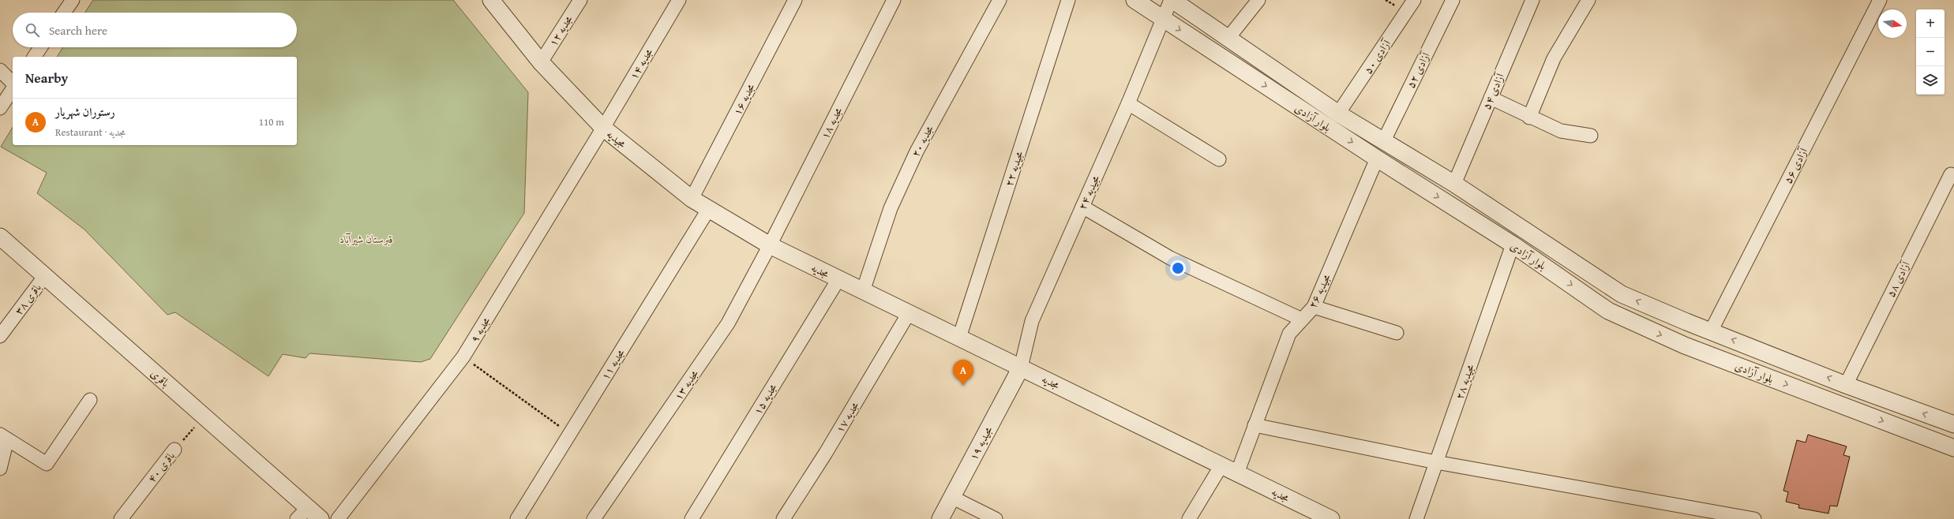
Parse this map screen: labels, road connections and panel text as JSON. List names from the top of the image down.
{
  "streets": {
    "street": [
      "مجدیه ۱۲",
      "آزادی ۵۰",
      "مجدیه ۱۴",
      "آزادی ۵۲",
      "آزادی ۵۴",
      "مجدیه ۱۶",
      "بلوار آزادی",
      "مجدیه ۱۸",
      "مجیدیه",
      "مجدیه ۲۰",
      "آزادی ۵۶",
      "مجیدیه ۲۲",
      "مجیدیه ۲۴",
      "مجدیه",
      "آزادی ۵۸",
      "مجیدیه ۲۶",
      "باقری ۳۸",
      "مجدیه ۹",
      "مجدیه ۱۱",
      "باقری",
      "مجیدیه ۲۸",
      "مجدیه ۱۳",
      "مجدیه ۱۵",
      "مجدیه ۱۷",
      "مجیدیه ۱۹",
      "باقری ۴۰"
    ]
  },
  "crossings": [
    ["مجدیه ۱۲", "مجیدیه"],
    ["آزادی ۵۰", "بلوار آزادی"],
    ["مجدیه ۱۴", "مجیدیه"],
    ["مجدیه ۱۴", "مجدیه ۹"],
    ["آزادی ۵۲", "بلوار آزادی"],
    ["آزادی ۵۴", "بلوار آزادی"],
    ["مجدیه ۱۶", "مجیدیه"],
    ["بلوار آزادی", "آزادی ۵۶"],
    ["بلوار آزادی", "مجیدیه ۲۴"],
    ["بلوار آزادی", "آزادی ۵۸"],
    ["بلوار آزادی", "مجیدیه ۲۶"],
    ["بلوار آزادی", "مجیدیه ۲۸"],
    ["مجدیه ۱۸", "مجیدیه"],
    ["مجدیه ۱۸", "مجدیه"],
    ["مجدیه ۱۸", "مجدیه ۱۳"],
    ["مجیدیه", "مجدیه"],
    ["مجیدیه", "مجدیه ۹"],
    ["مجیدیه", "مجدیه ۱۱"],
    ["مجیدیه", "مجدیه ۱۳"],
    ["مجدیه ۲۰", "مجدیه"],
    ["مجیدیه ۲۲", "مجدیه"],
    ["مجیدیه ۲۴", "مجدیه"],
    ["مجیدیه ۲۴", "مجیدیه ۱۹"],
    ["مجدیه", "مجیدیه ۲۶"],
    ["مجدیه", "مجدیه ۱۳"],
    ["مجدیه", "مجدیه ۱۵"],
    ["مجدیه", "مجدیه ۱۷"],
    ["مجدیه", "مجیدیه ۱۹"],
    ["باقری ۳۸", "باقری"],
    ["باقری", "باقری ۴۰"]
  ],
  "parks": ["قبرستان شیرآباد"],
  "north": "right",
  "page": {
    "map_buttons": ["+", "−"],
    "search": "Search here",
    "heading": "Nearby",
    "list": [
      {
        "mark": "A",
        "name": "رستوران شهریار",
        "note": "Restaurant · مجدیه",
        "value": "110 m"
      }
    ],
    "pins": "A"
  }
}
